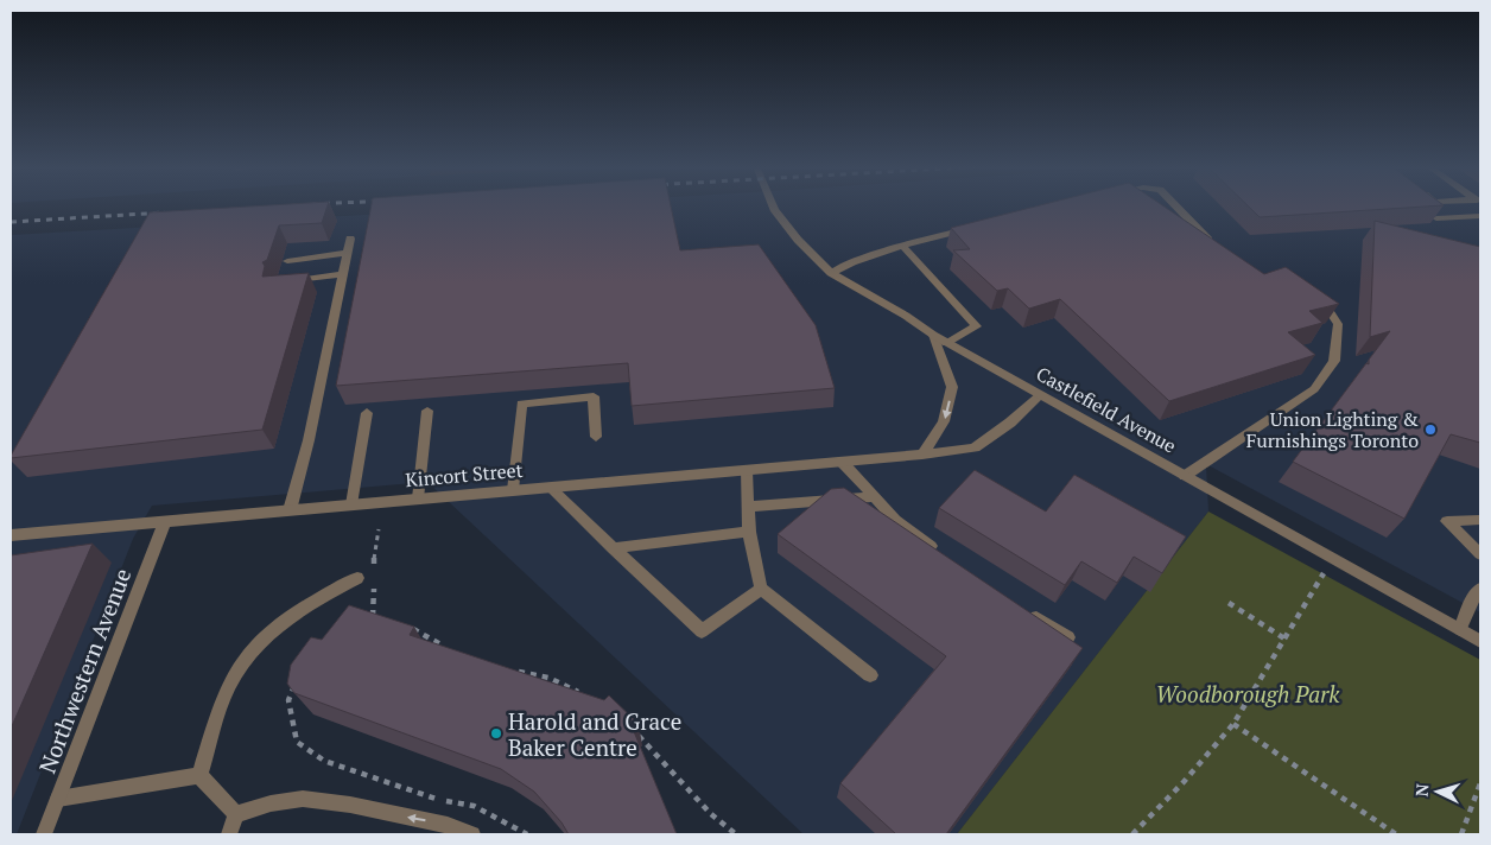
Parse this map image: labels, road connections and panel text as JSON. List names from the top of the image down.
{
  "streets": {
    "street": ["Castlefield Avenue", "Kincort Street", "Northwestern Avenue"]
  },
  "crossings": [
    ["Castlefield Avenue", "Kincort Street"],
    ["Kincort Street", "Northwestern Avenue"]
  ],
  "parks": ["Woodborough Park"],
  "places": ["Union Lighting & Furnishings Toronto", "Harold and Grace Baker Centre"],
  "north": "left"
}
